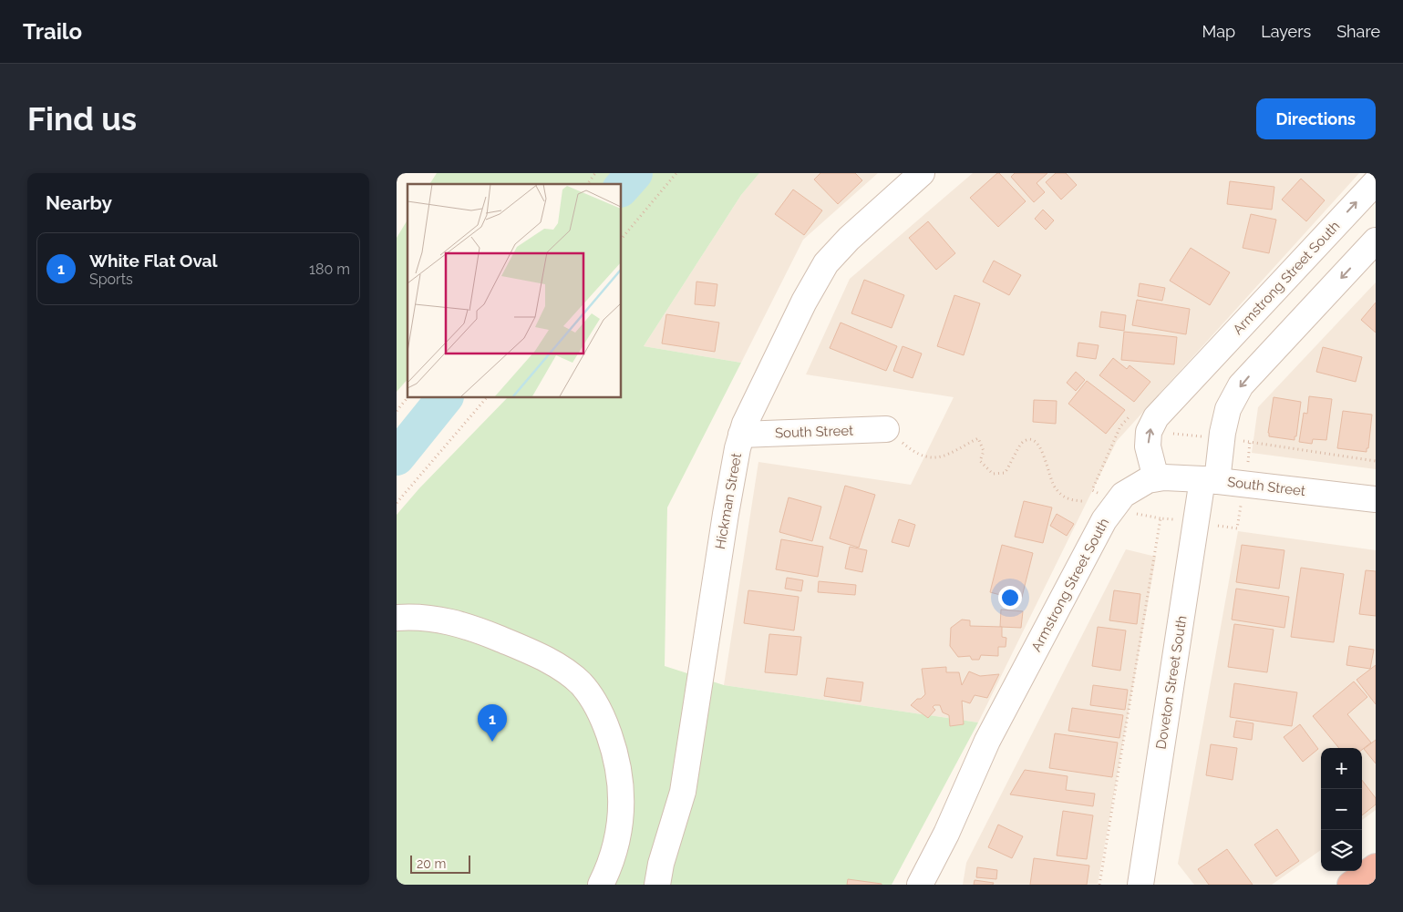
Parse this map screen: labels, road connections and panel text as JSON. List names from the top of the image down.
{
  "streets": {
    "street": [
      "Armstrong Street South",
      "South Street",
      "Hickman Street",
      "Doveton Street South"
    ]
  },
  "crossings": [
    ["Armstrong Street South", "South Street"],
    ["South Street", "Hickman Street"],
    ["South Street", "Doveton Street South"]
  ],
  "scale_bar": "20 m",
  "page": {
    "header": "Trailo",
    "nav": ["Map", "Layers", "Share"],
    "buttons": "Directions",
    "title": "Find us",
    "heading": "Nearby",
    "list": [
      {
        "mark": "1",
        "name": "White Flat Oval",
        "note": "Sports",
        "value": "180 m"
      }
    ],
    "pins": "1",
    "map_buttons": ["+", "−"],
    "scale": "20 m"
  }
}
